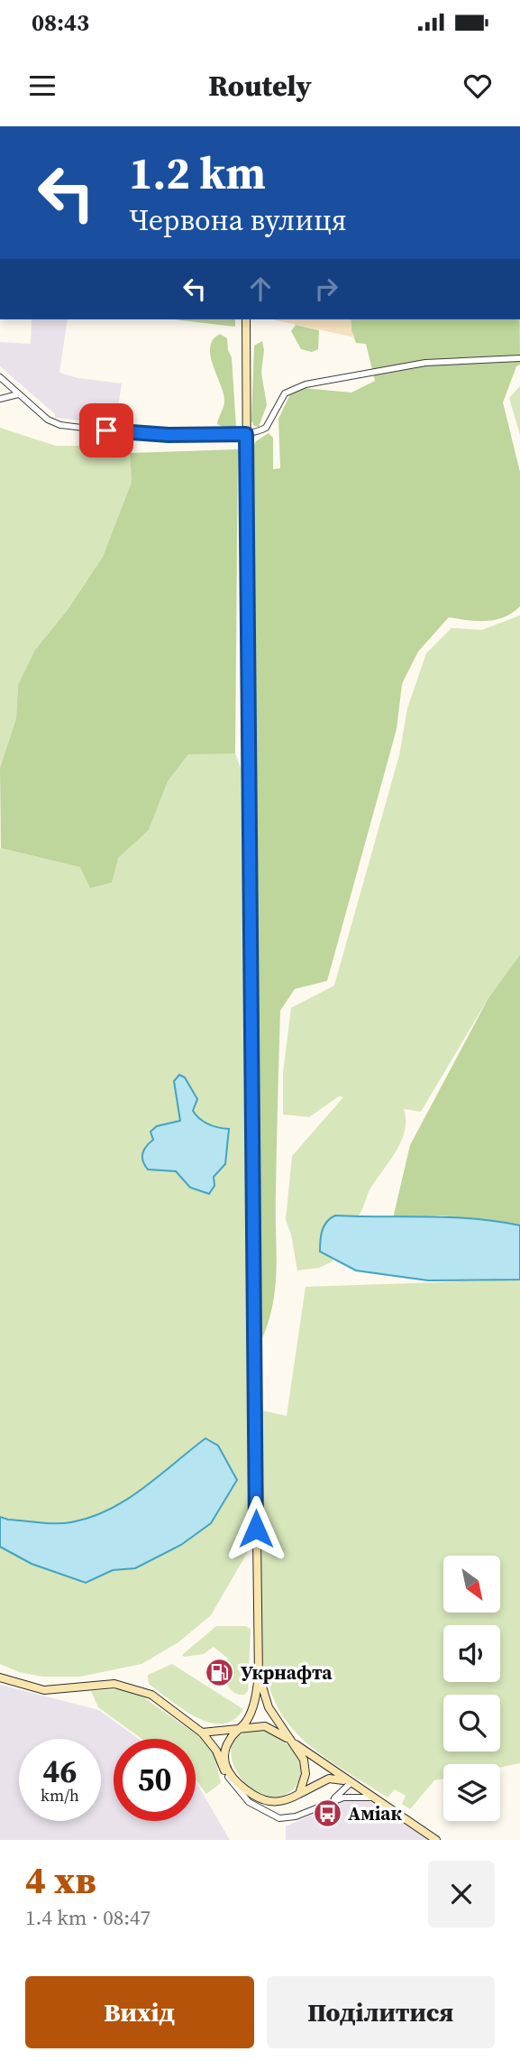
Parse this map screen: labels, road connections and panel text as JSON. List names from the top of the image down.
{
  "places": {
    "fuel station": ["Укрнафта"],
    "bus stop": ["Аміак"]
  },
  "north": "bottom right",
  "page": {
    "status": "08:43",
    "header": "Routely",
    "turn": ["1.2 km", "Червона вулиця"],
    "speed": "46 km/h",
    "limit": "50",
    "heading": ["4 хв", "1.4 km · 08:47"],
    "buttons": ["Вихід", "Поділитися"]
  }
}
